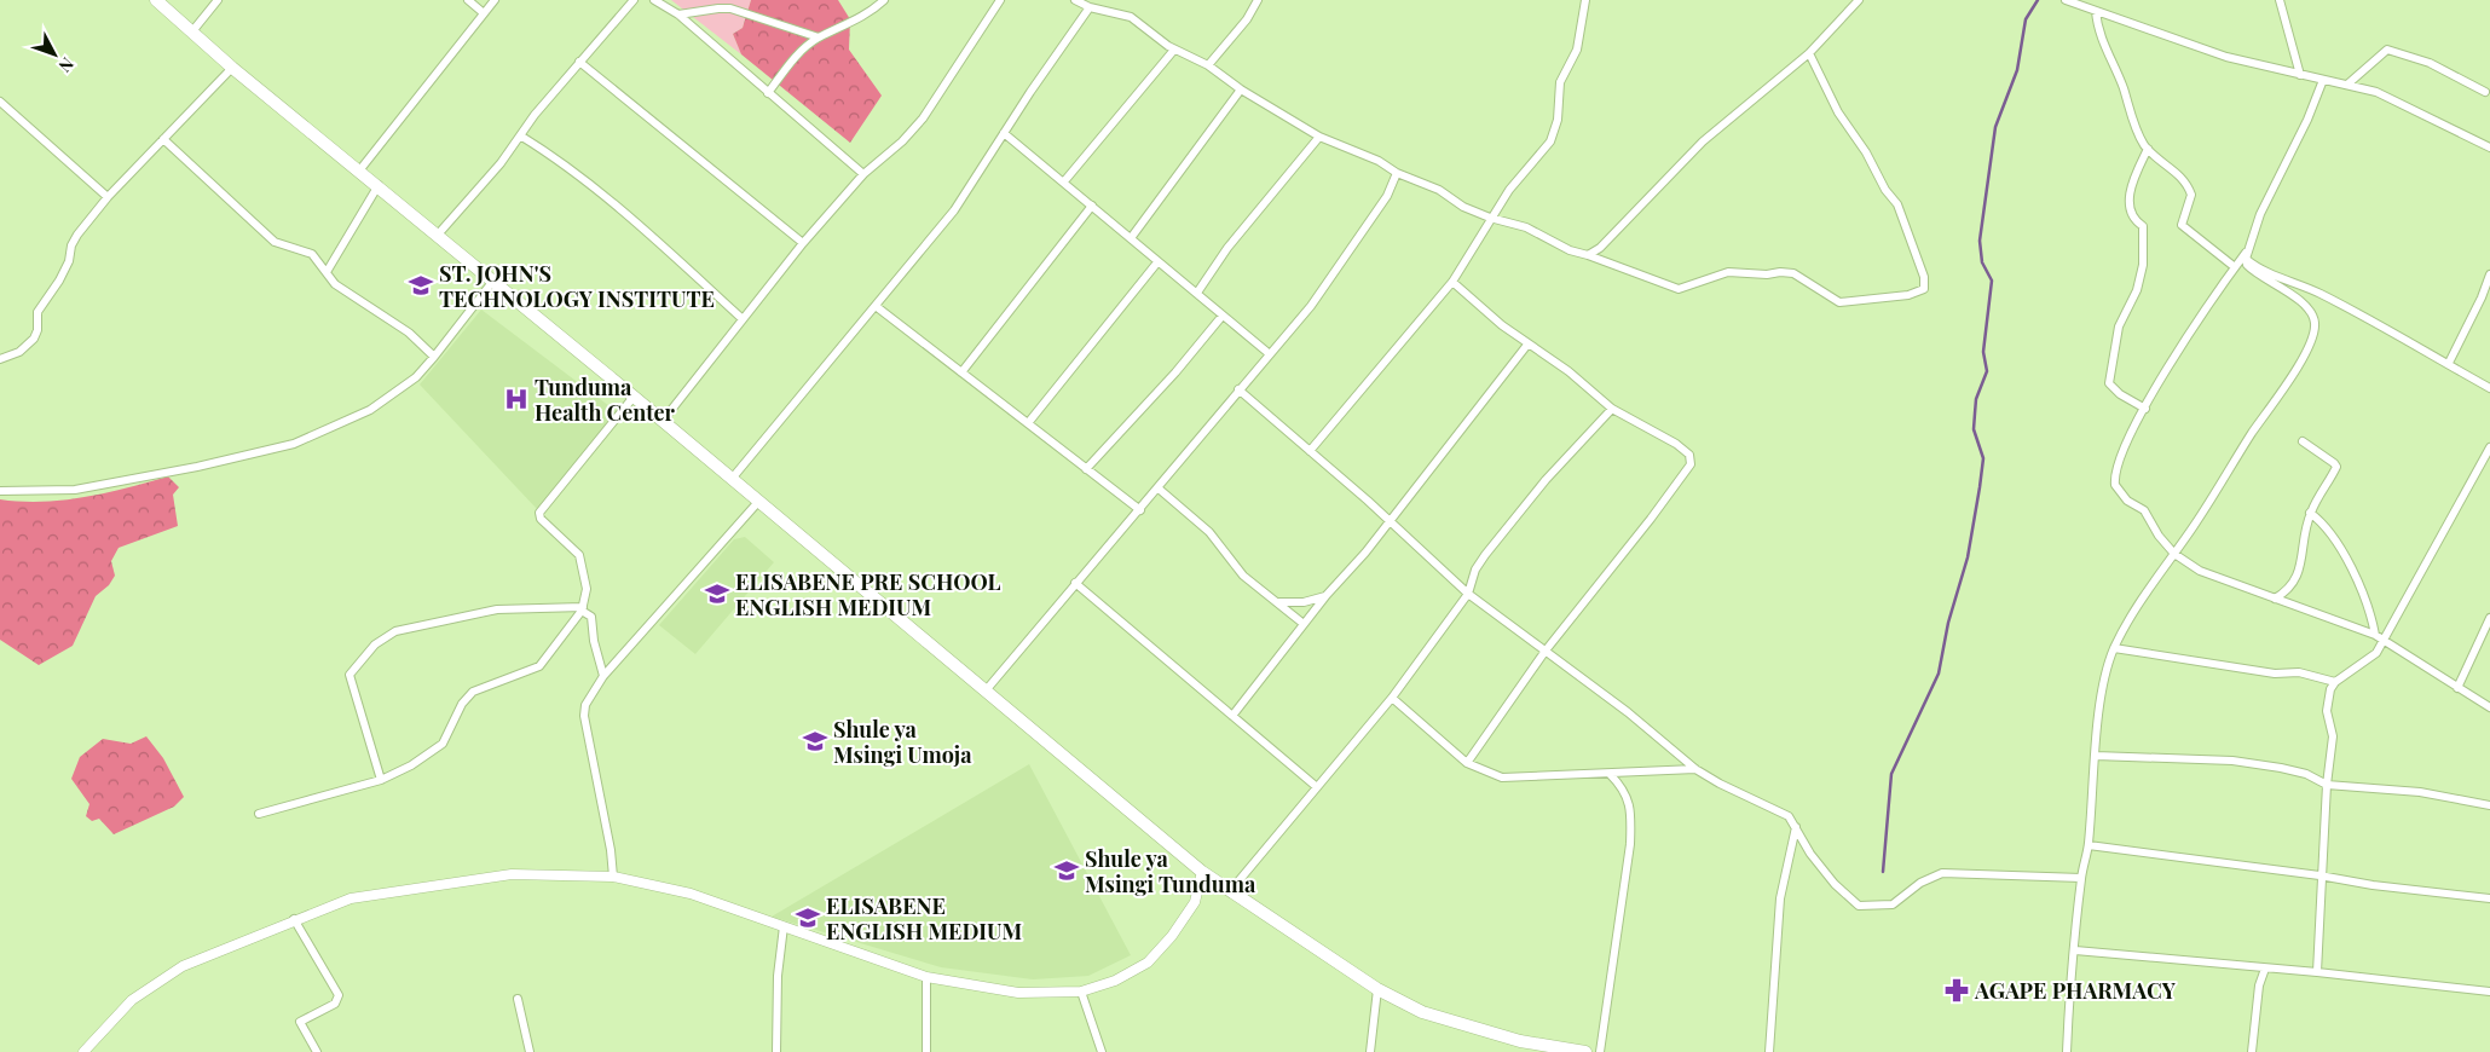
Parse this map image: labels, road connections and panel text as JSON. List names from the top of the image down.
{
  "places": {
    "school or university": [
      "ST. JOHN'S TECHNOLOGY INSTITUTE",
      "ELISABENE PRE SCHOOL ENGLISH MEDIUM",
      "Shule ya Msingi Umoja",
      "Shule ya Msingi Tunduma",
      "ELISABENE ENGLISH MEDIUM"
    ],
    "hospital": ["Tunduma Health Center"],
    "pharmacy": ["AGAPE PHARMACY"]
  },
  "north": "bottom right"
}
